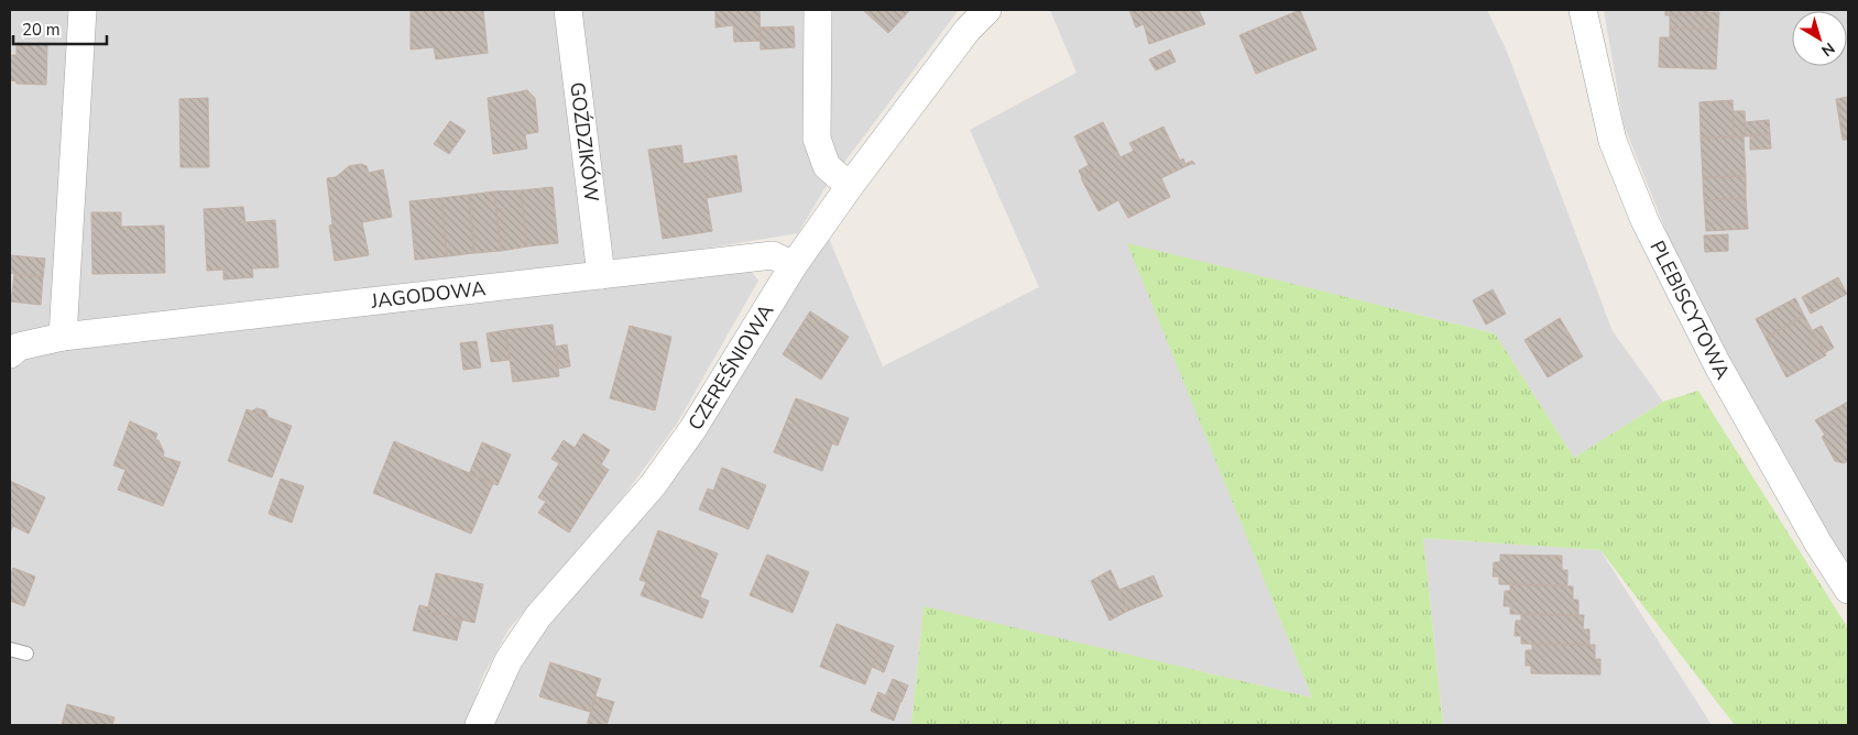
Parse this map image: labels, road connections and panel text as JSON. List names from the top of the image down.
{
  "streets": {
    "street": [
      "GOŹDZIKÓW",
      "JAGODOWA",
      "PLEBISCYTOWA",
      "CZEREŚNIOWA"
    ]
  },
  "crossings": [
    ["GOŹDZIKÓW", "JAGODOWA"],
    ["JAGODOWA", "CZEREŚNIOWA"]
  ],
  "scale_bar": "20 m",
  "north": "bottom right"
}
